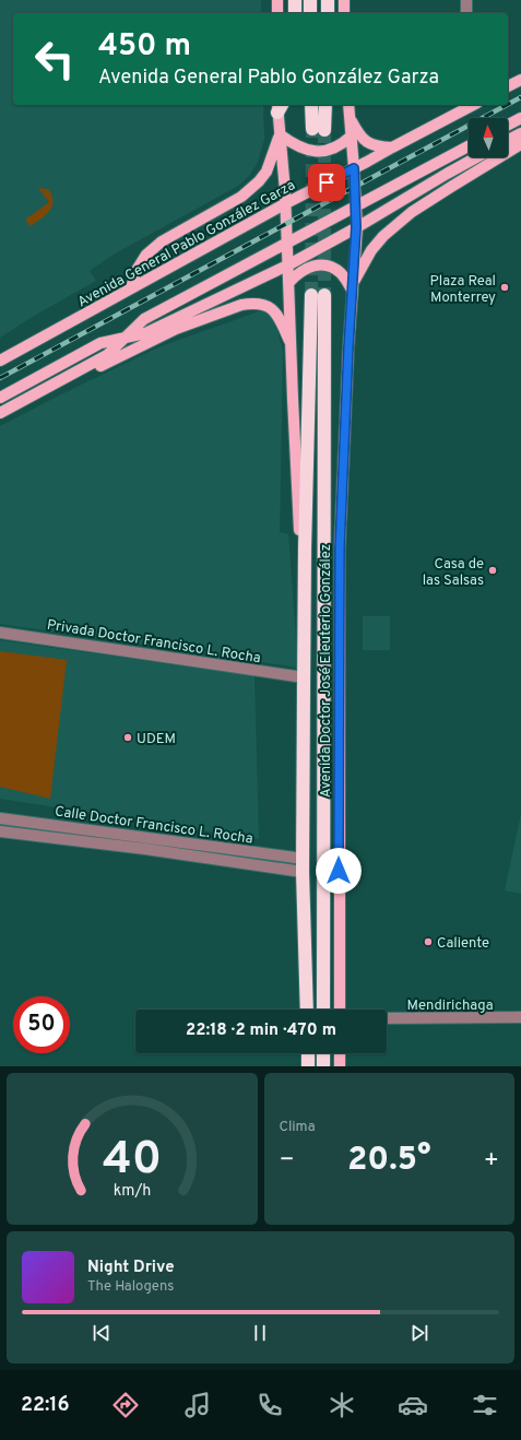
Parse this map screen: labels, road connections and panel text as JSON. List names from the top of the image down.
{
  "streets": {
    "highway": ["Avenida Doctor José Eleuterio González"],
    "main road": ["Avenida General Pablo González Garza"],
    "street": ["Privada Doctor Francisco L. Rocha", "Calle Doctor Francisco L. Rocha", "Mendirichaga"]
  },
  "crossings": [
    ["Avenida General Pablo González Garza", "Avenida Doctor José Eleuterio González"],
    ["Privada Doctor Francisco L. Rocha", "Avenida Doctor José Eleuterio González"],
    ["Avenida Doctor José Eleuterio González", "Calle Doctor Francisco L. Rocha"]
  ],
  "places": [
    "Plaza Real Monterrey",
    "Casa de las Salsas",
    "UDEM",
    "Caliente"
  ],
  "north": "top",
  "page": {
    "turn": ["450 m", "Avenida General Pablo González Garza"],
    "limit": "50",
    "trip": "22:18 · 2 min · 470 m",
    "tile": "Clima",
    "heat": ["−", "20.5°", "+"],
    "song": ["Night Drive", "The Halogens"],
    "tabs": "22:16",
    "gauge": ["40", "km/h"]
  }
}
